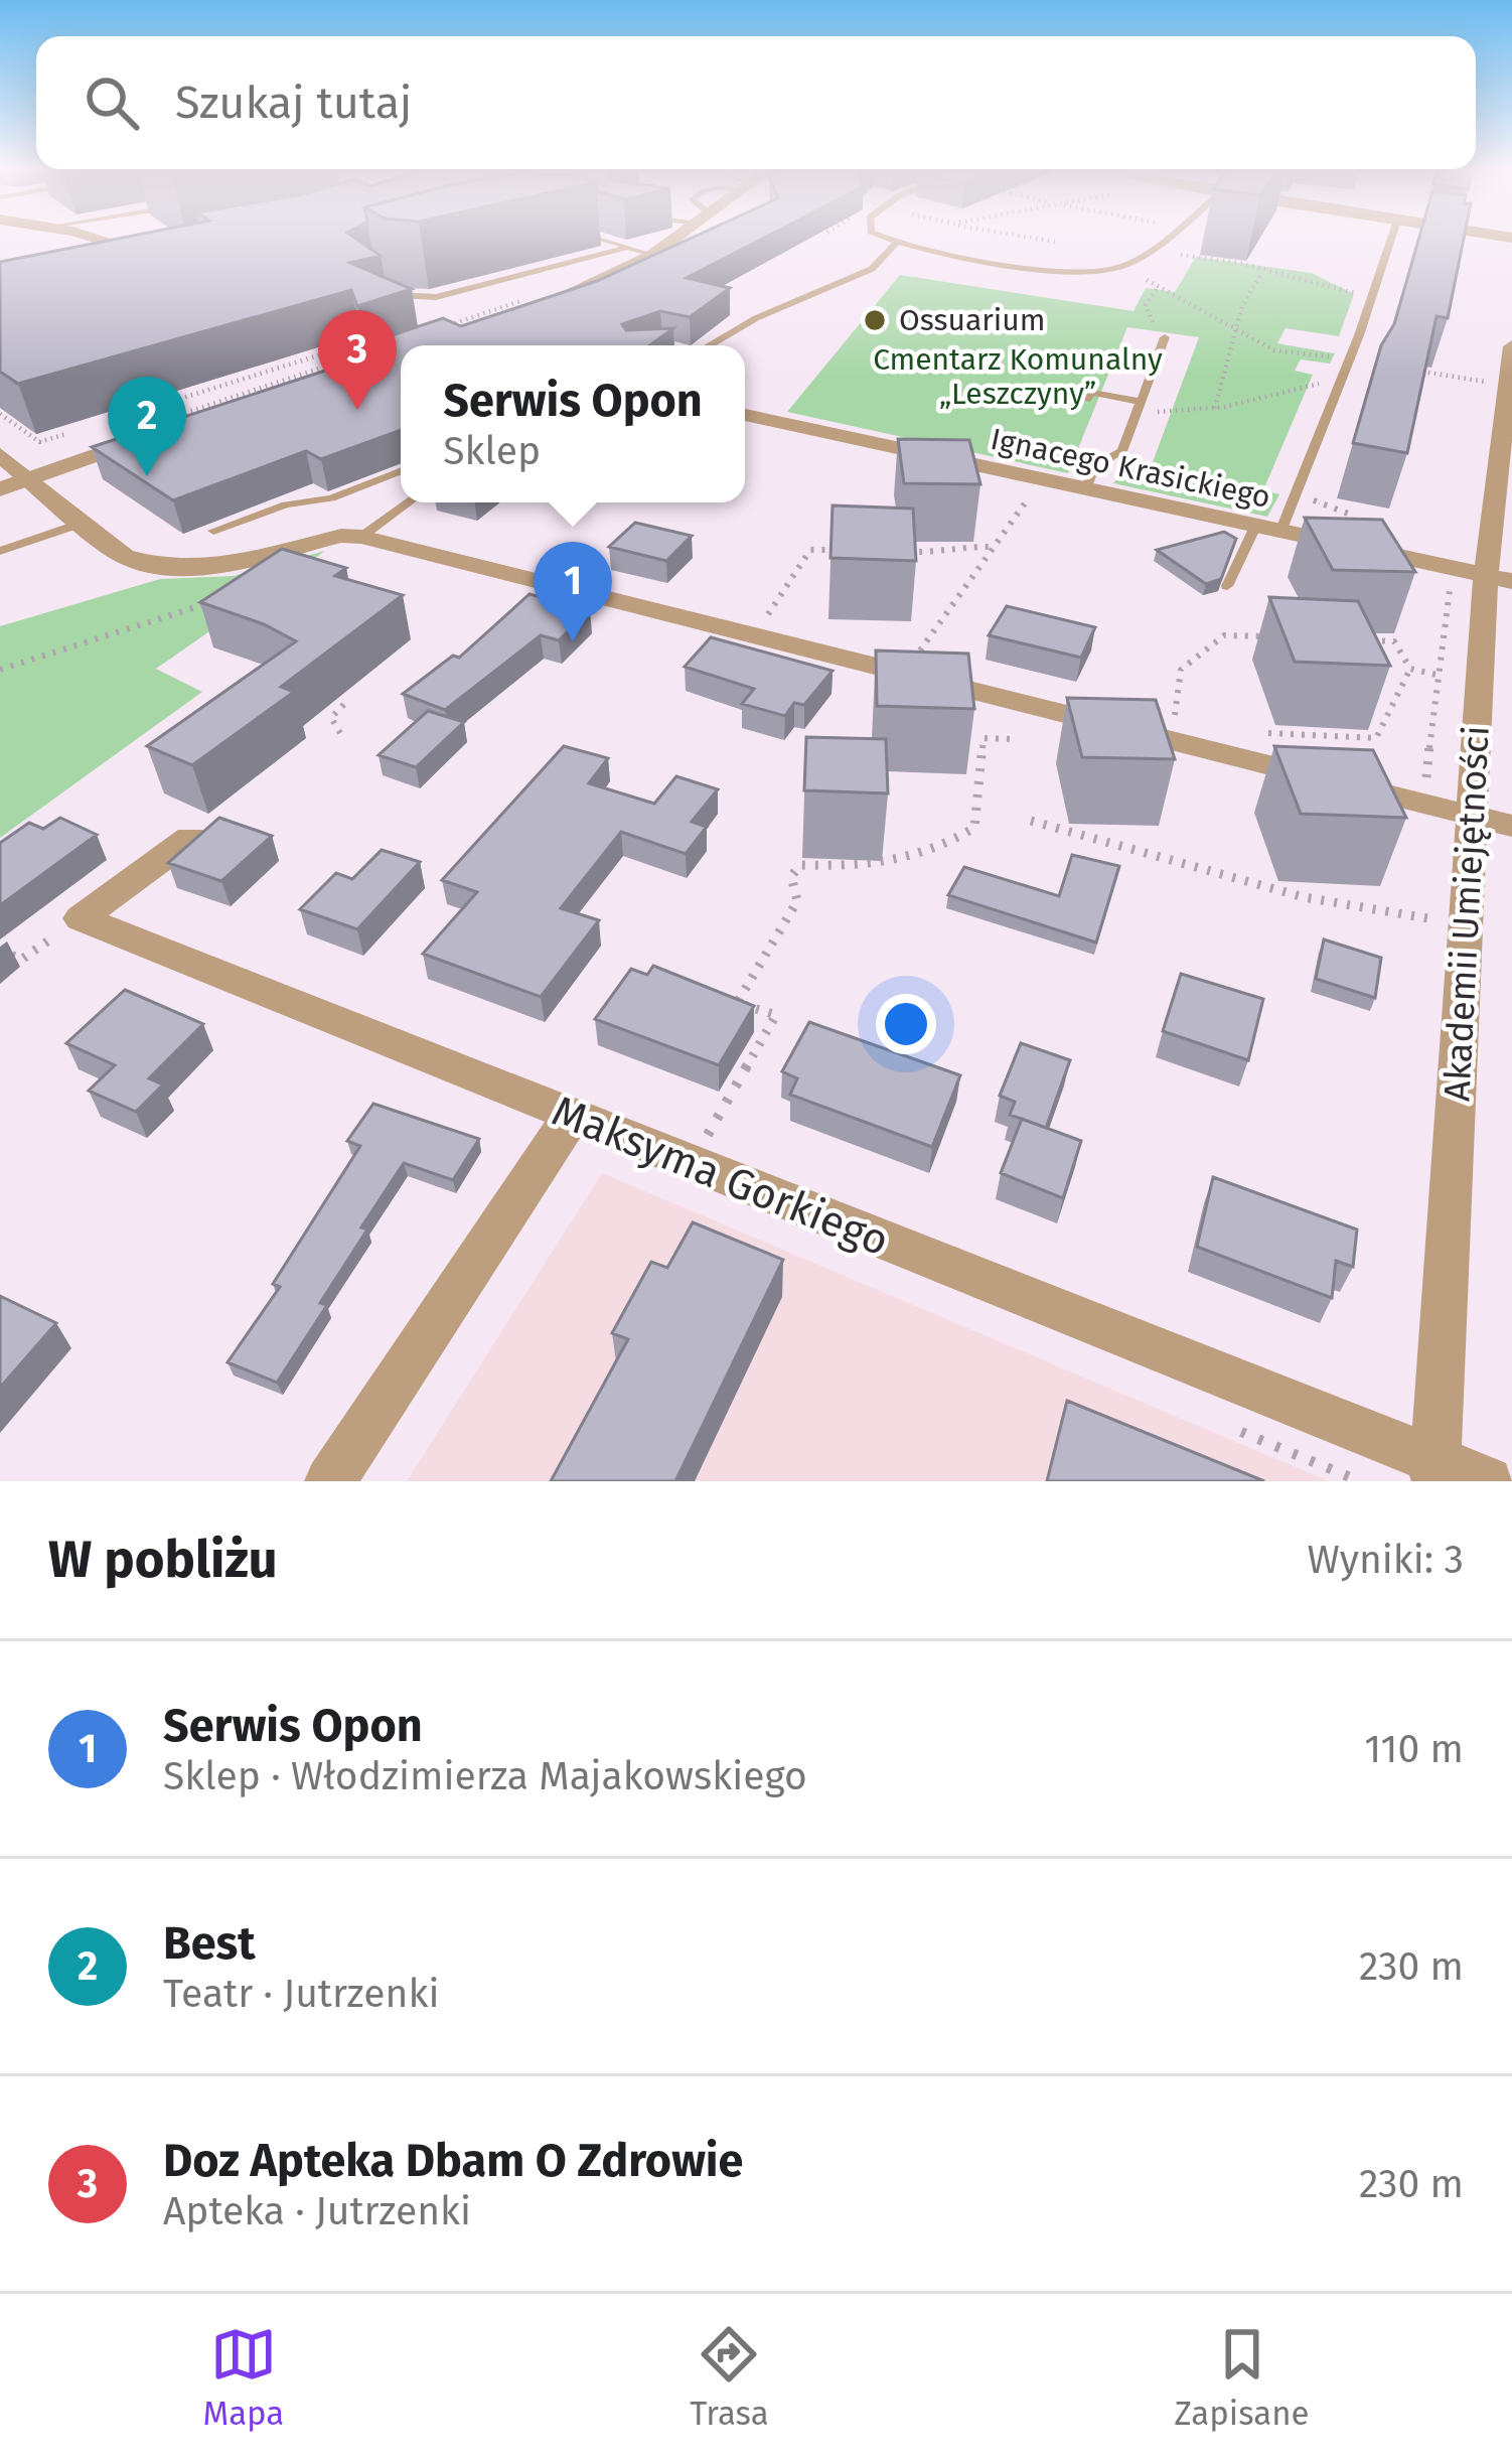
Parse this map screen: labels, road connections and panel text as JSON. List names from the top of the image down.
{
  "streets": {
    "street": ["Ignacego Krasickiego", "Akademii Umiejętności", "Maksyma Gorkiego"]
  },
  "crossings": [
    ["Ignacego Krasickiego", "Akademii Umiejętności"],
    ["Akademii Umiejętności", "Maksyma Gorkiego"]
  ],
  "parks": ["Cmentarz Komunalny „Leszczyny”"],
  "places": ["Ossuarium"],
  "page": {
    "search": "Szukaj tutaj",
    "pins": ["3", "2", "1"],
    "popup": ["Serwis Opon", "Sklep"],
    "heading": ["W pobliżu", "Wyniki: 3"],
    "list": [
      {
        "mark": "1",
        "name": "Serwis Opon",
        "note": "Sklep · Włodzimierza Majakowskiego",
        "value": "110 m"
      },
      {
        "mark": "2",
        "name": "Best",
        "note": "Teatr · Jutrzenki",
        "value": "230 m"
      },
      {
        "mark": "3",
        "name": "Doz Apteka Dbam O Zdrowie",
        "note": "Apteka · Jutrzenki",
        "value": "230 m"
      }
    ],
    "nav": ["Mapa", "Trasa", "Zapisane"]
  }
}
